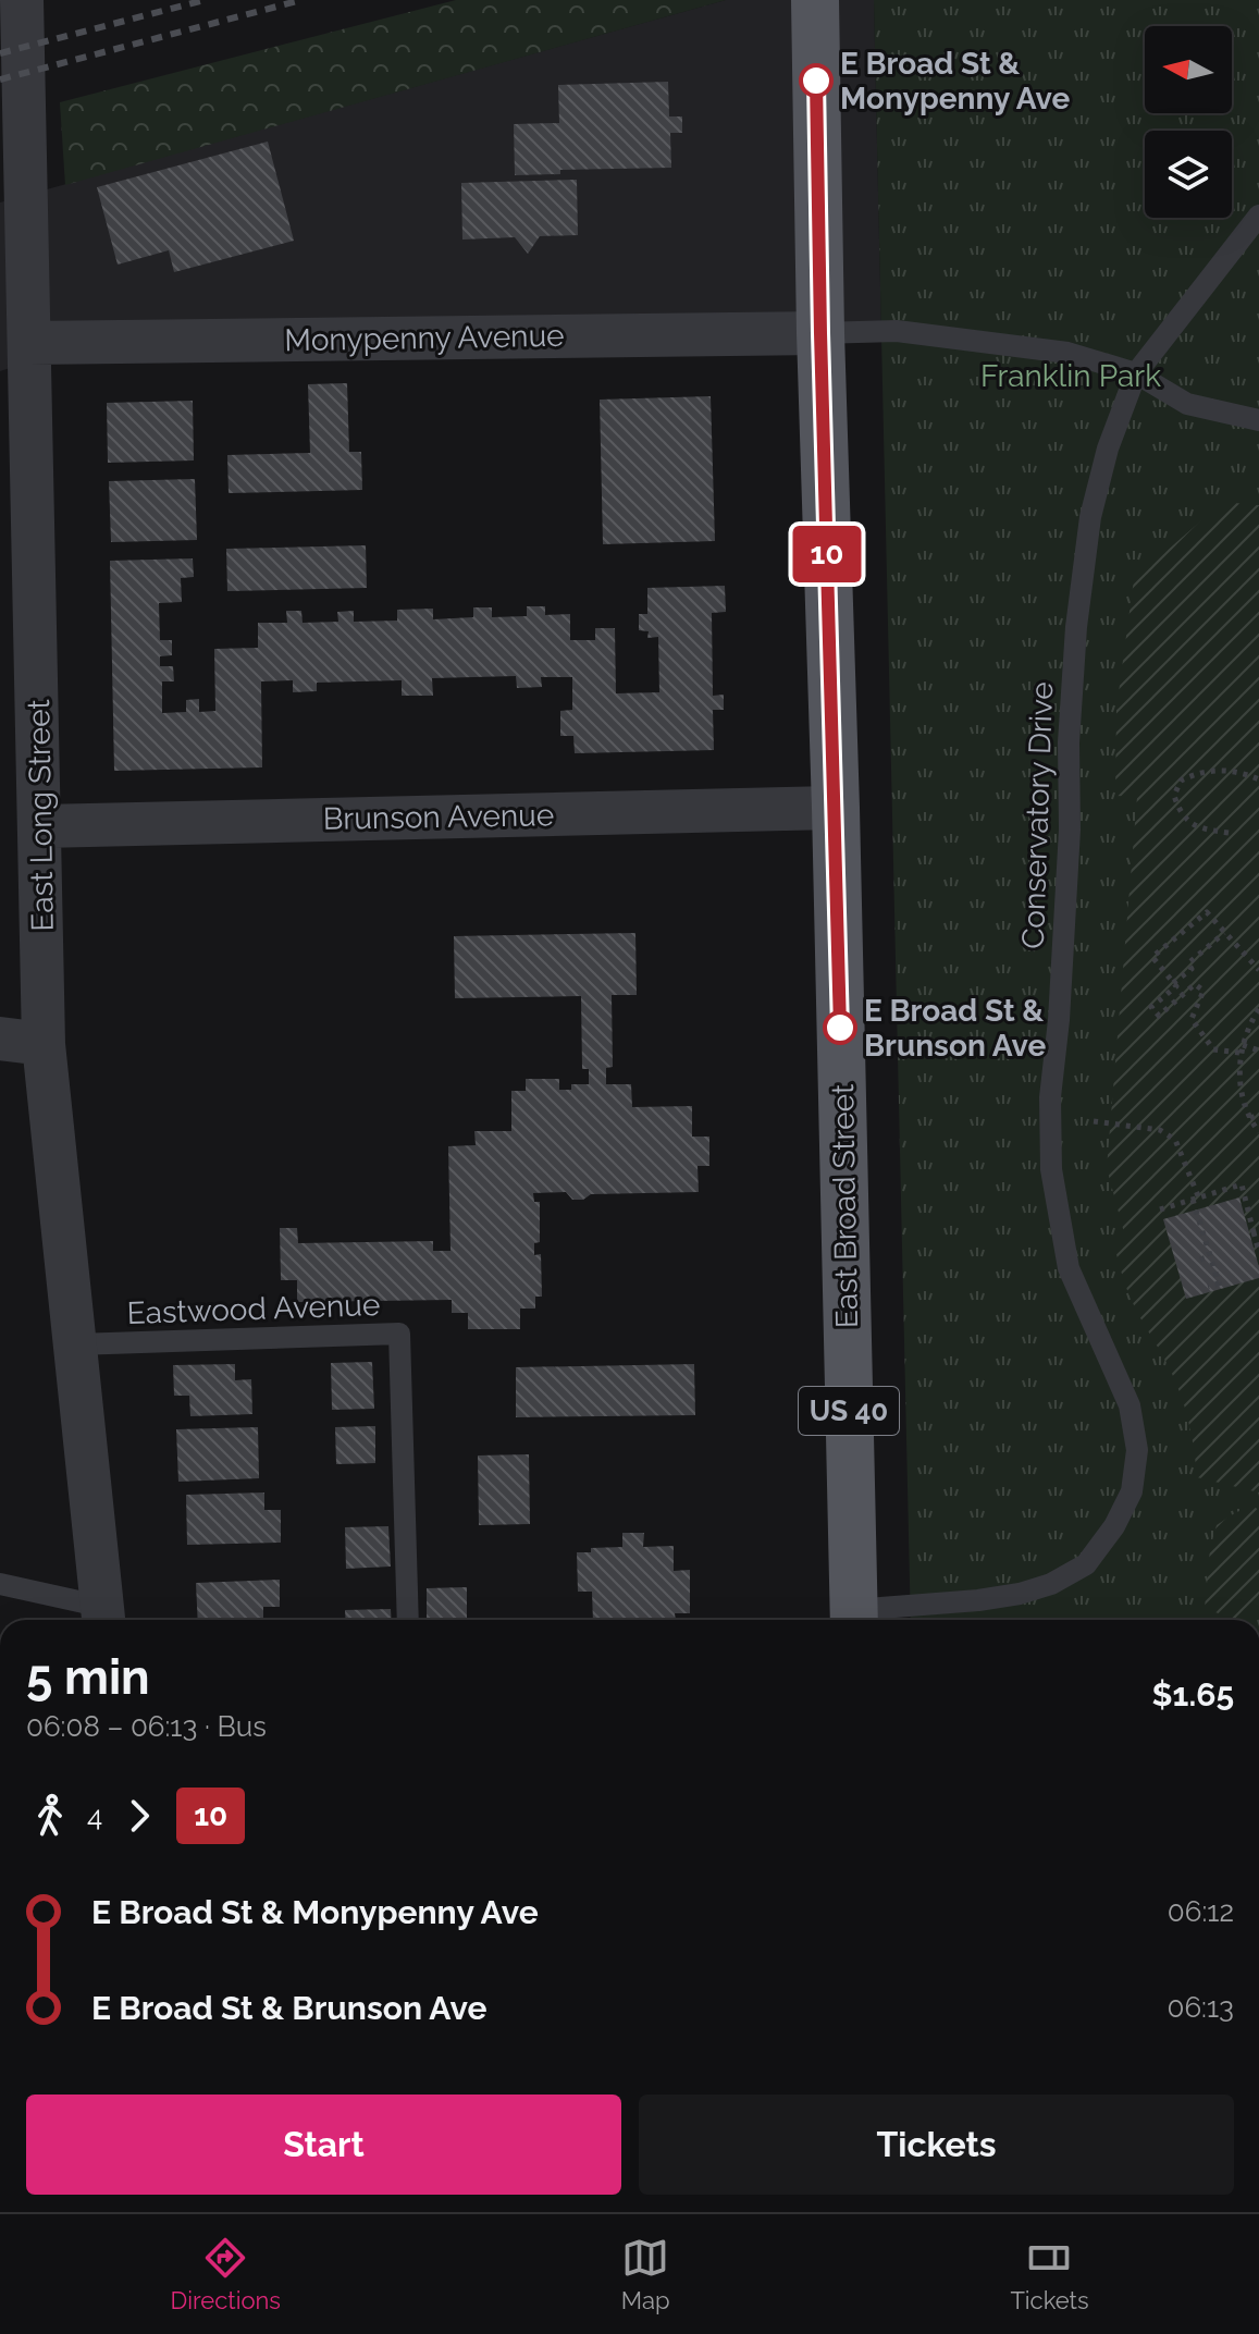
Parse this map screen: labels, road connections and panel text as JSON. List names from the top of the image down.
{
  "streets": {
    "main road": ["East Broad Street", "US 40"],
    "street": ["Monypenny Avenue", "East Long Street", "Brunson Avenue"],
    "lane": ["Conservatory Drive", "Eastwood Avenue"]
  },
  "crossings": [
    ["Monypenny Avenue", "East Long Street"],
    ["Monypenny Avenue", "East Broad Street"],
    ["East Long Street", "Brunson Avenue"],
    ["East Long Street", "Eastwood Avenue"],
    ["Conservatory Drive", "East Broad Street"],
    ["Brunson Avenue", "East Broad Street"]
  ],
  "parks": ["Franklin Park"],
  "places": ["E Broad St & Monypenny Ave", "E Broad St & Brunson Ave"],
  "lines": ["bus line 10"],
  "north": "left",
  "page": {
    "on_map": "10",
    "heading": ["5 min", "06:08 – 06:13 · Bus", "$1.65"],
    "legs": ["4", "10"],
    "list": [
      {
        "name": "E Broad St & Monypenny Ave",
        "value": "06:12"
      },
      {
        "name": "E Broad St & Brunson Ave",
        "value": "06:13"
      }
    ],
    "buttons": ["Start", "Tickets"],
    "tabs": ["Directions", "Map", "Tickets"]
  }
}
